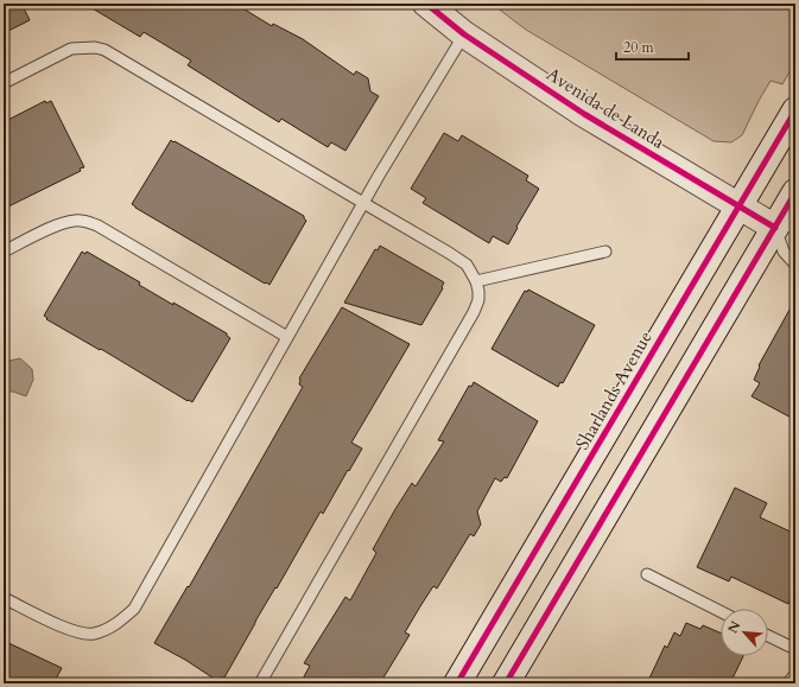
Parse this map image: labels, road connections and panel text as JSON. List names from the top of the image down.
{
  "streets": {
    "main road": ["Avenida de Landa", "Sharlands Avenue"]
  },
  "crossings": [
    ["Avenida de Landa", "Sharlands Avenue"]
  ],
  "scale_bar": "20 m",
  "north": "top left"
}
